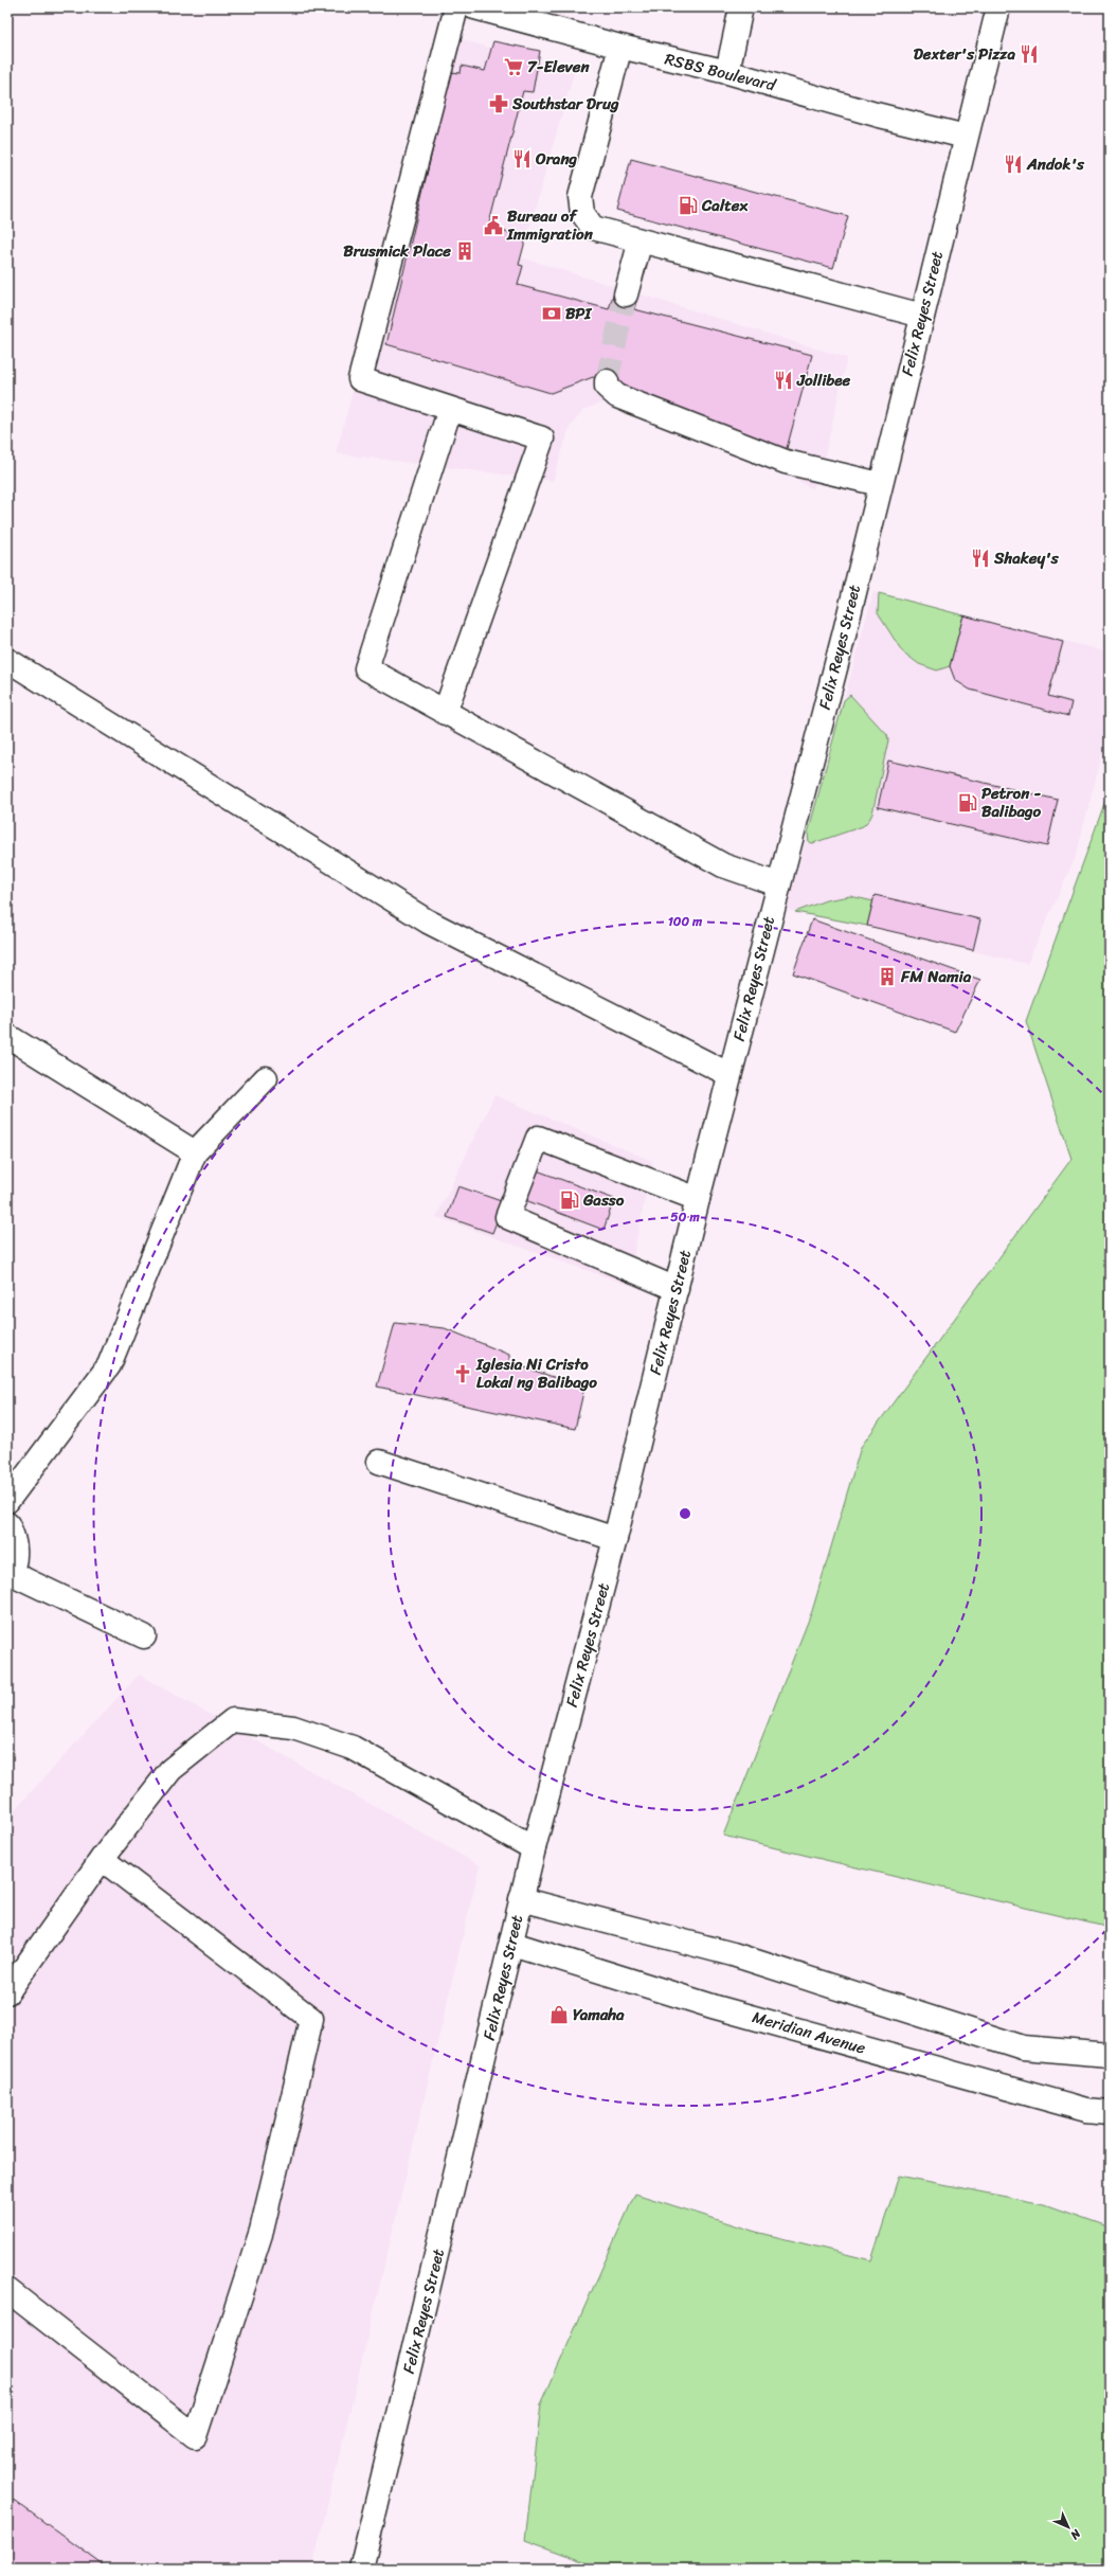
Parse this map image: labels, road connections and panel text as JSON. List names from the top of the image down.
{
  "streets": {
    "street": ["RSBS Boulevard", "Felix Reyes Street", "Meridian Avenue"]
  },
  "crossings": [
    ["RSBS Boulevard", "Felix Reyes Street"],
    ["Felix Reyes Street", "Meridian Avenue"]
  ],
  "places": {
    "restaurant": [
      "Dexter's Pizza",
      "Orang",
      "Andok's",
      "Jollibee",
      "Shakey's"
    ],
    "supermarket": ["7-Eleven"],
    "pharmacy": ["Southstar Drug"],
    "fuel station": ["Caltex", "Petron - Balibago", "Gasso"],
    "public building": ["Bureau of Immigration"],
    "building": ["Brusmick Place", "FM Namia"],
    "bank": ["BPI"],
    "church": ["Iglesia Ni Cristo Lokal ng Balibago"],
    "shop": ["Yamaha"]
  },
  "north": "bottom right",
  "rings": ["100 m", "50 m"]
}
